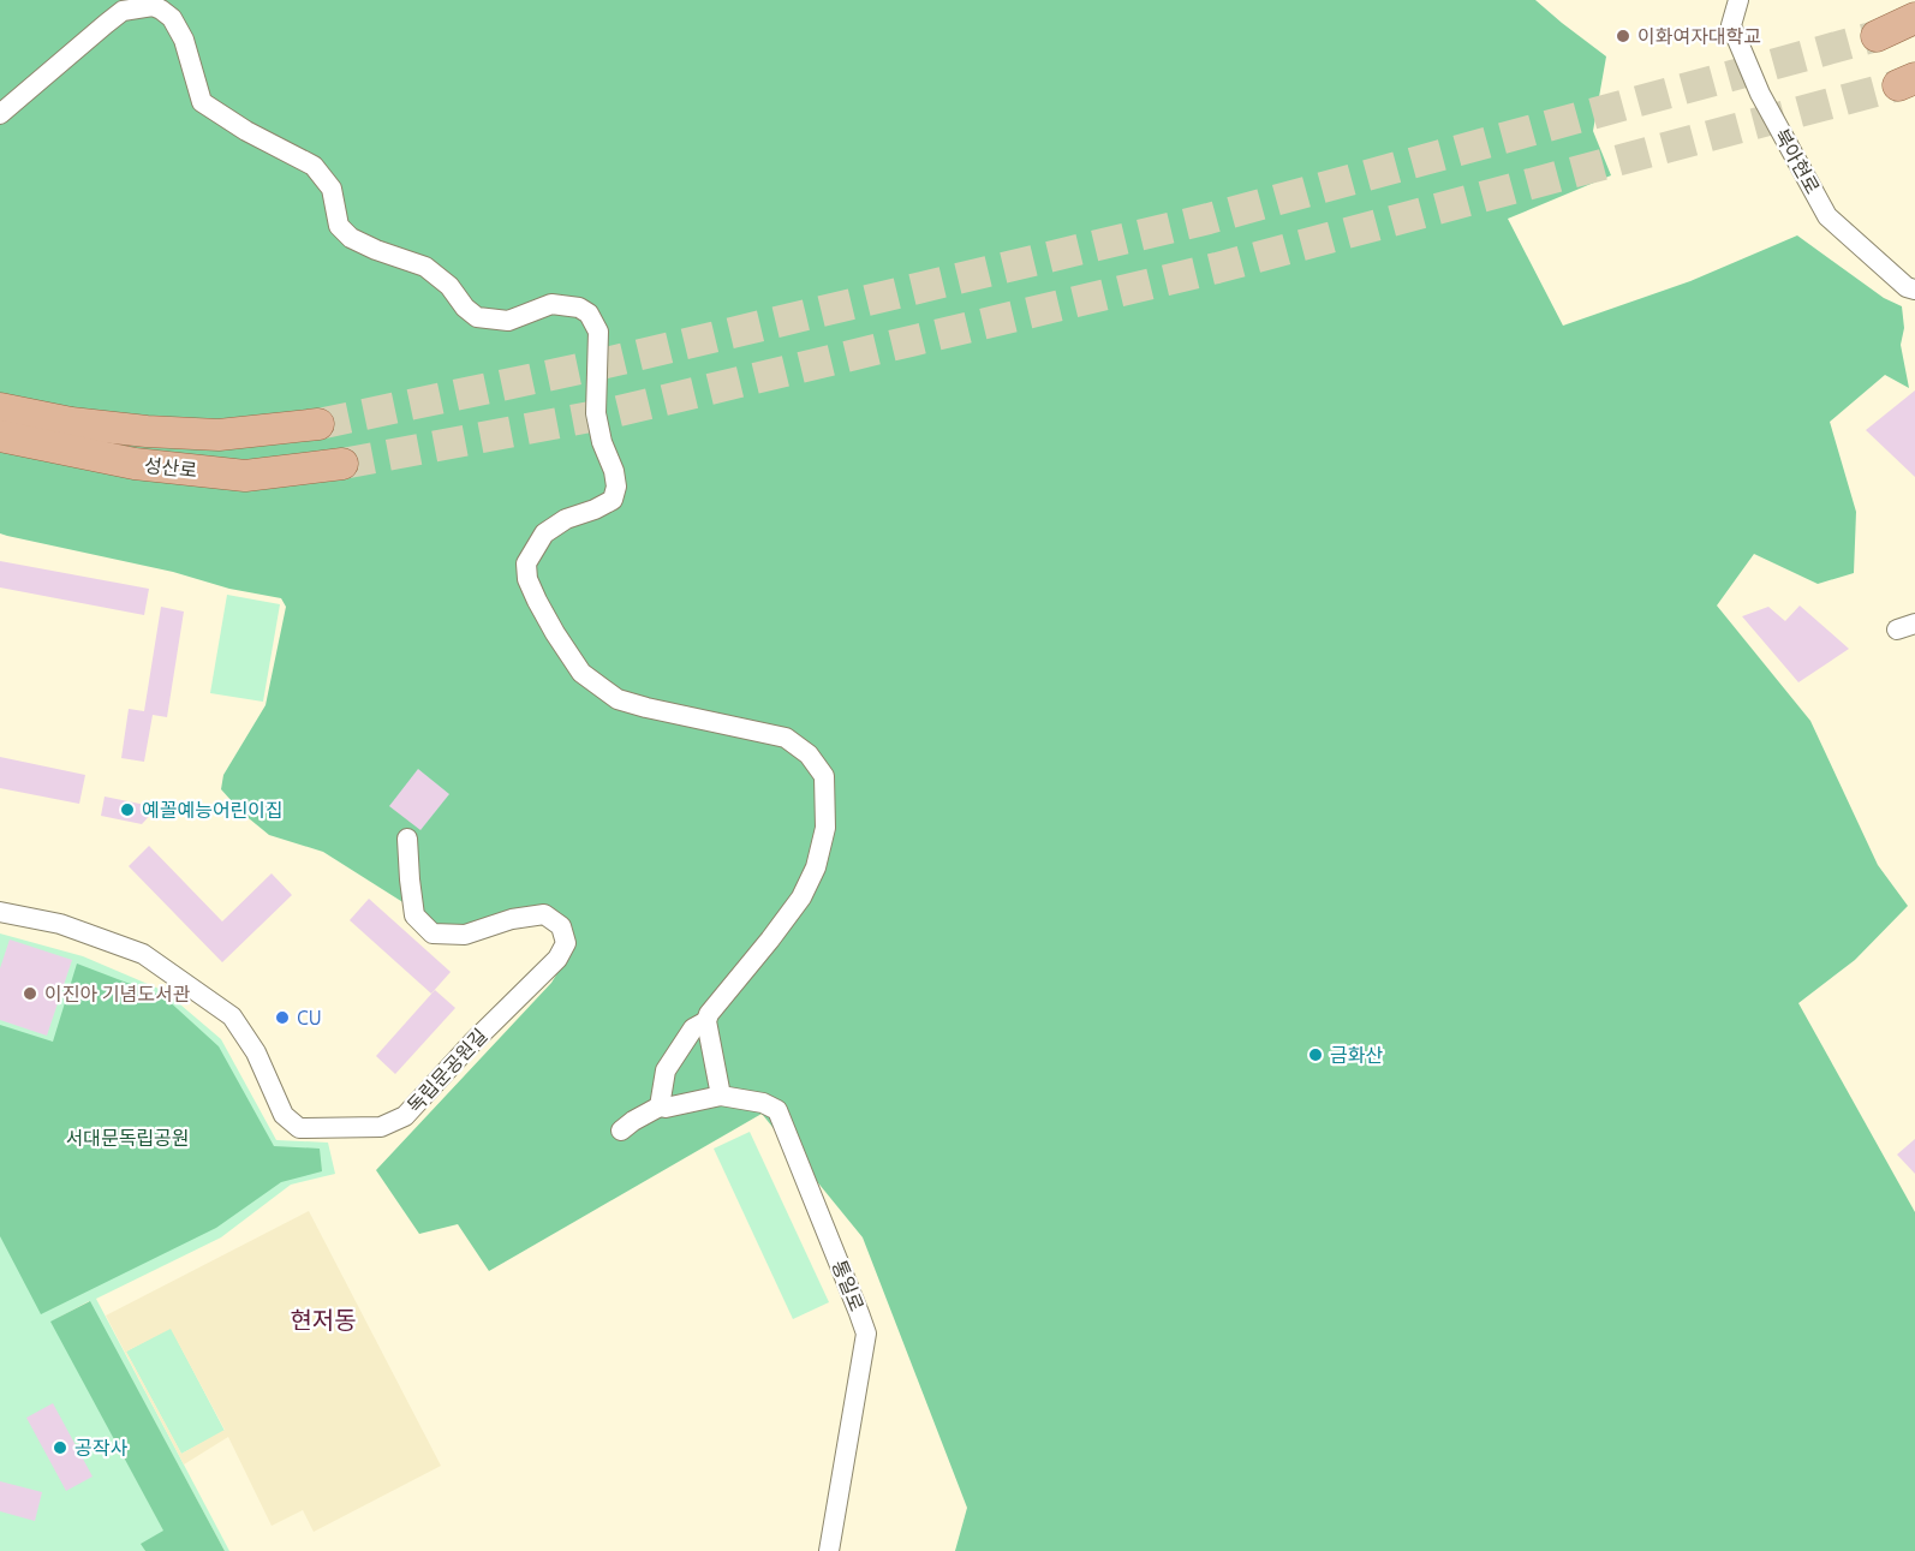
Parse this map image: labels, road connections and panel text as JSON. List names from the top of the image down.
{
  "streets": {
    "main road": ["성산로"],
    "street": ["북아현로", "독립문공원길", "통일로"]
  },
  "districts": ["현저동"],
  "parks": ["서대문독립공원"],
  "places": [
    "이화여자대학교",
    "예꼴예능어린이집",
    "이진아 기념도서관",
    "CU",
    "금화산",
    "공작사"
  ]
}
